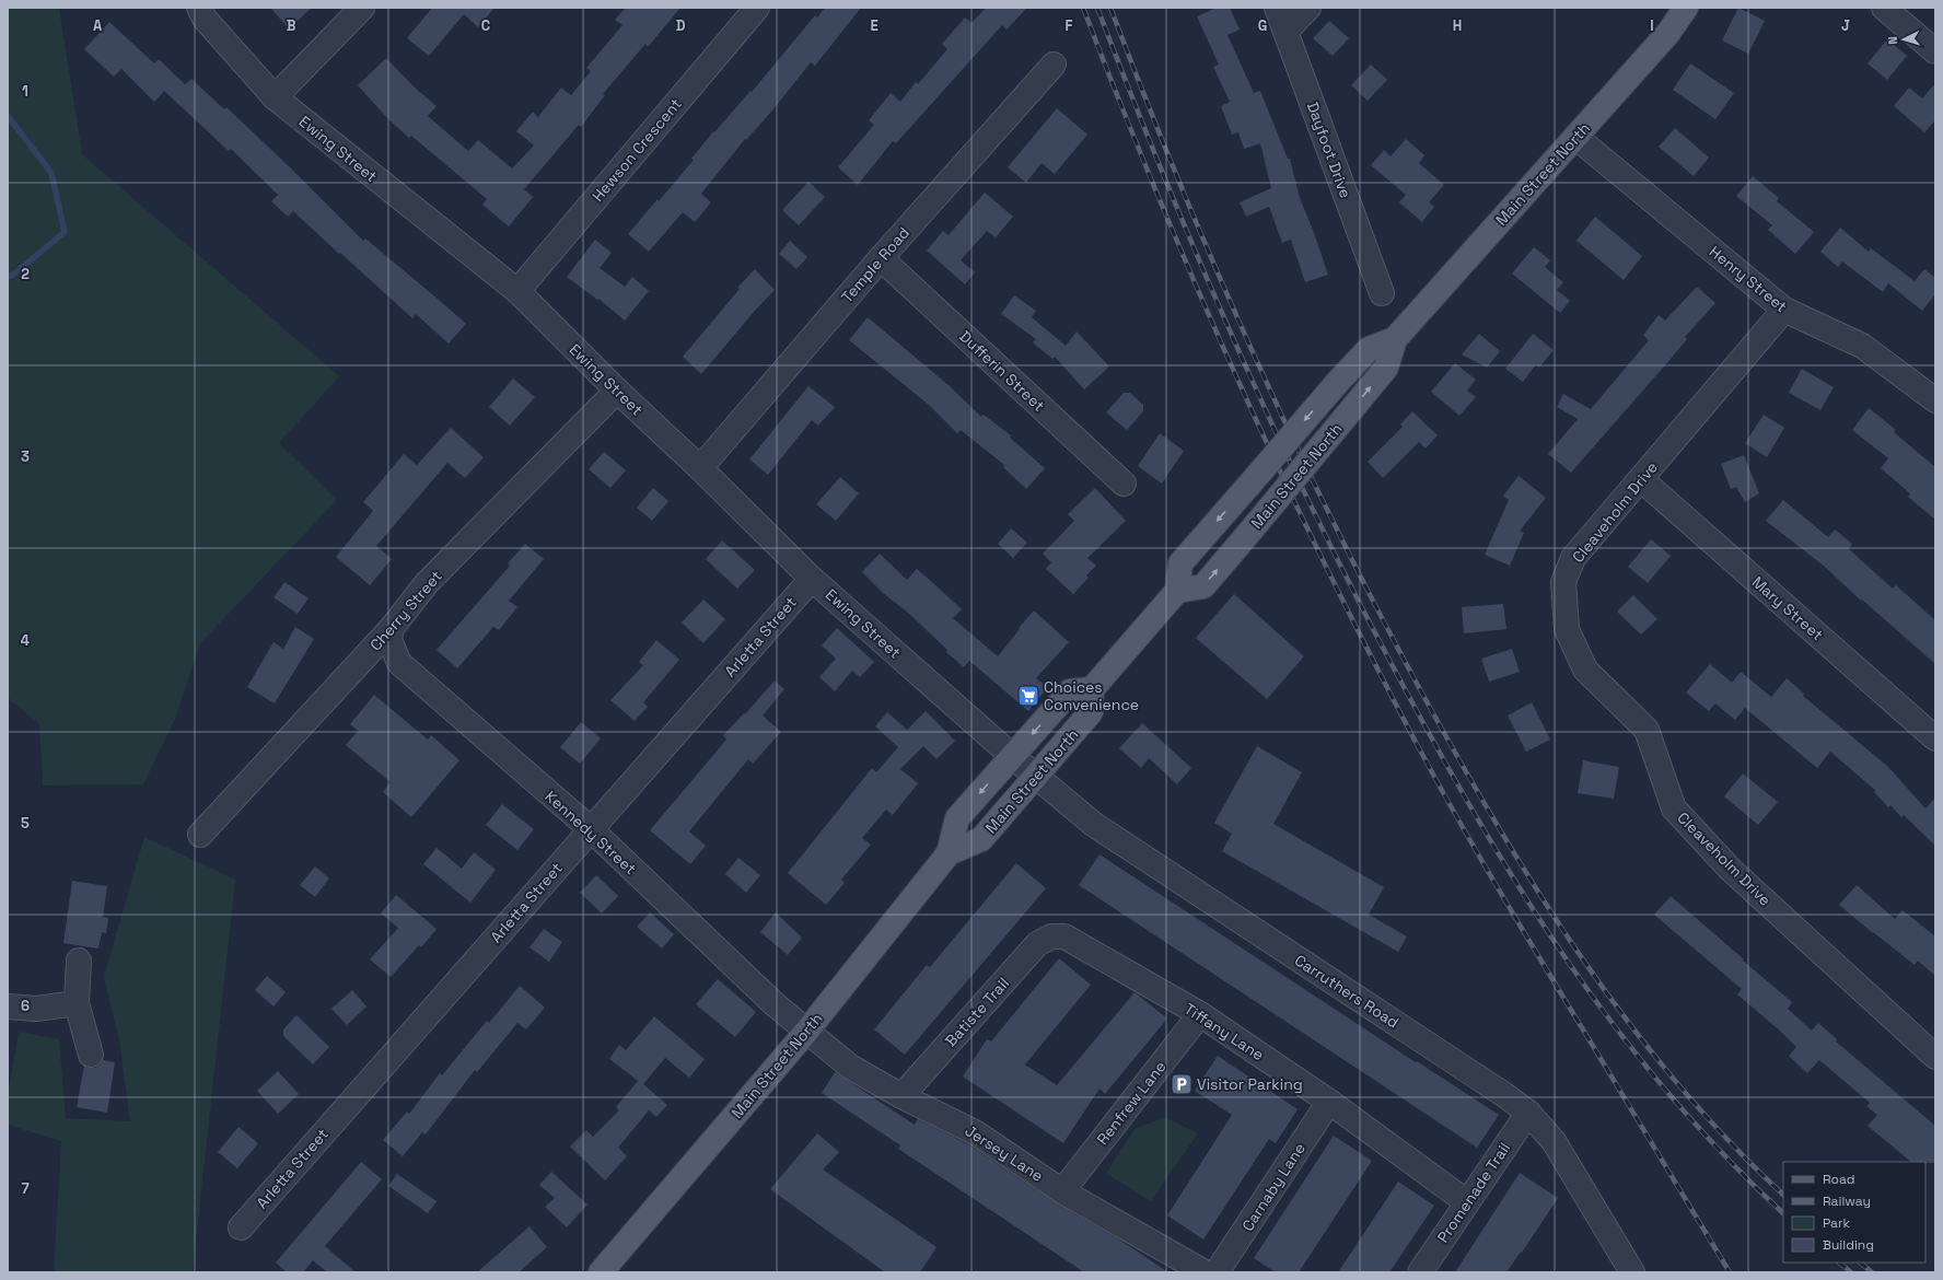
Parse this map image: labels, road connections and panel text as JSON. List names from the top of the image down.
{
  "streets": {
    "main road": ["Main Street North"],
    "street": [
      "Ewing Street",
      "Hewson Crescent",
      "Dayfoot Drive",
      "Temple Road",
      "Henry Street",
      "Dufferin Street",
      "Cleaveholm Drive",
      "Mary Street",
      "Cherry Street",
      "Arletta Street",
      "Kennedy Street",
      "Carruthers Road",
      "Batiste Trail",
      "Tiffany Lane",
      "Renfrew Lane",
      "Jersey Lane",
      "Carnaby Lane",
      "Promenade Trail"
    ]
  },
  "crossings": [
    ["Ewing Street", "Hewson Crescent"],
    ["Ewing Street", "Main Street North"],
    ["Ewing Street", "Temple Road"],
    ["Ewing Street", "Cherry Street"],
    ["Ewing Street", "Arletta Street"],
    ["Ewing Street", "Carruthers Road"],
    ["Main Street North", "Henry Street"],
    ["Main Street North", "Kennedy Street"],
    ["Main Street North", "Carruthers Road"],
    ["Main Street North", "Jersey Lane"],
    ["Temple Road", "Dufferin Street"],
    ["Henry Street", "Cleaveholm Drive"],
    ["Cleaveholm Drive", "Mary Street"],
    ["Cherry Street", "Kennedy Street"],
    ["Arletta Street", "Kennedy Street"],
    ["Kennedy Street", "Jersey Lane"],
    ["Carruthers Road", "Promenade Trail"],
    ["Batiste Trail", "Tiffany Lane"],
    ["Batiste Trail", "Jersey Lane"],
    ["Tiffany Lane", "Renfrew Lane"],
    ["Tiffany Lane", "Carnaby Lane"],
    ["Tiffany Lane", "Promenade Trail"],
    ["Renfrew Lane", "Jersey Lane"]
  ],
  "places": {
    "supermarket": ["Choices Convenience"],
    "parking": ["Visitor Parking"]
  },
  "legend": [
    "Road",
    "Railway",
    "Park",
    "Building"
  ],
  "north": "left",
  "grid": {
    "columns": [
      "A",
      "B",
      "C",
      "D",
      "E",
      "F",
      "G",
      "H",
      "I",
      "J"
    ],
    "rows": [
      "1",
      "2",
      "3",
      "4",
      "5",
      "6",
      "7"
    ]
  }
}
